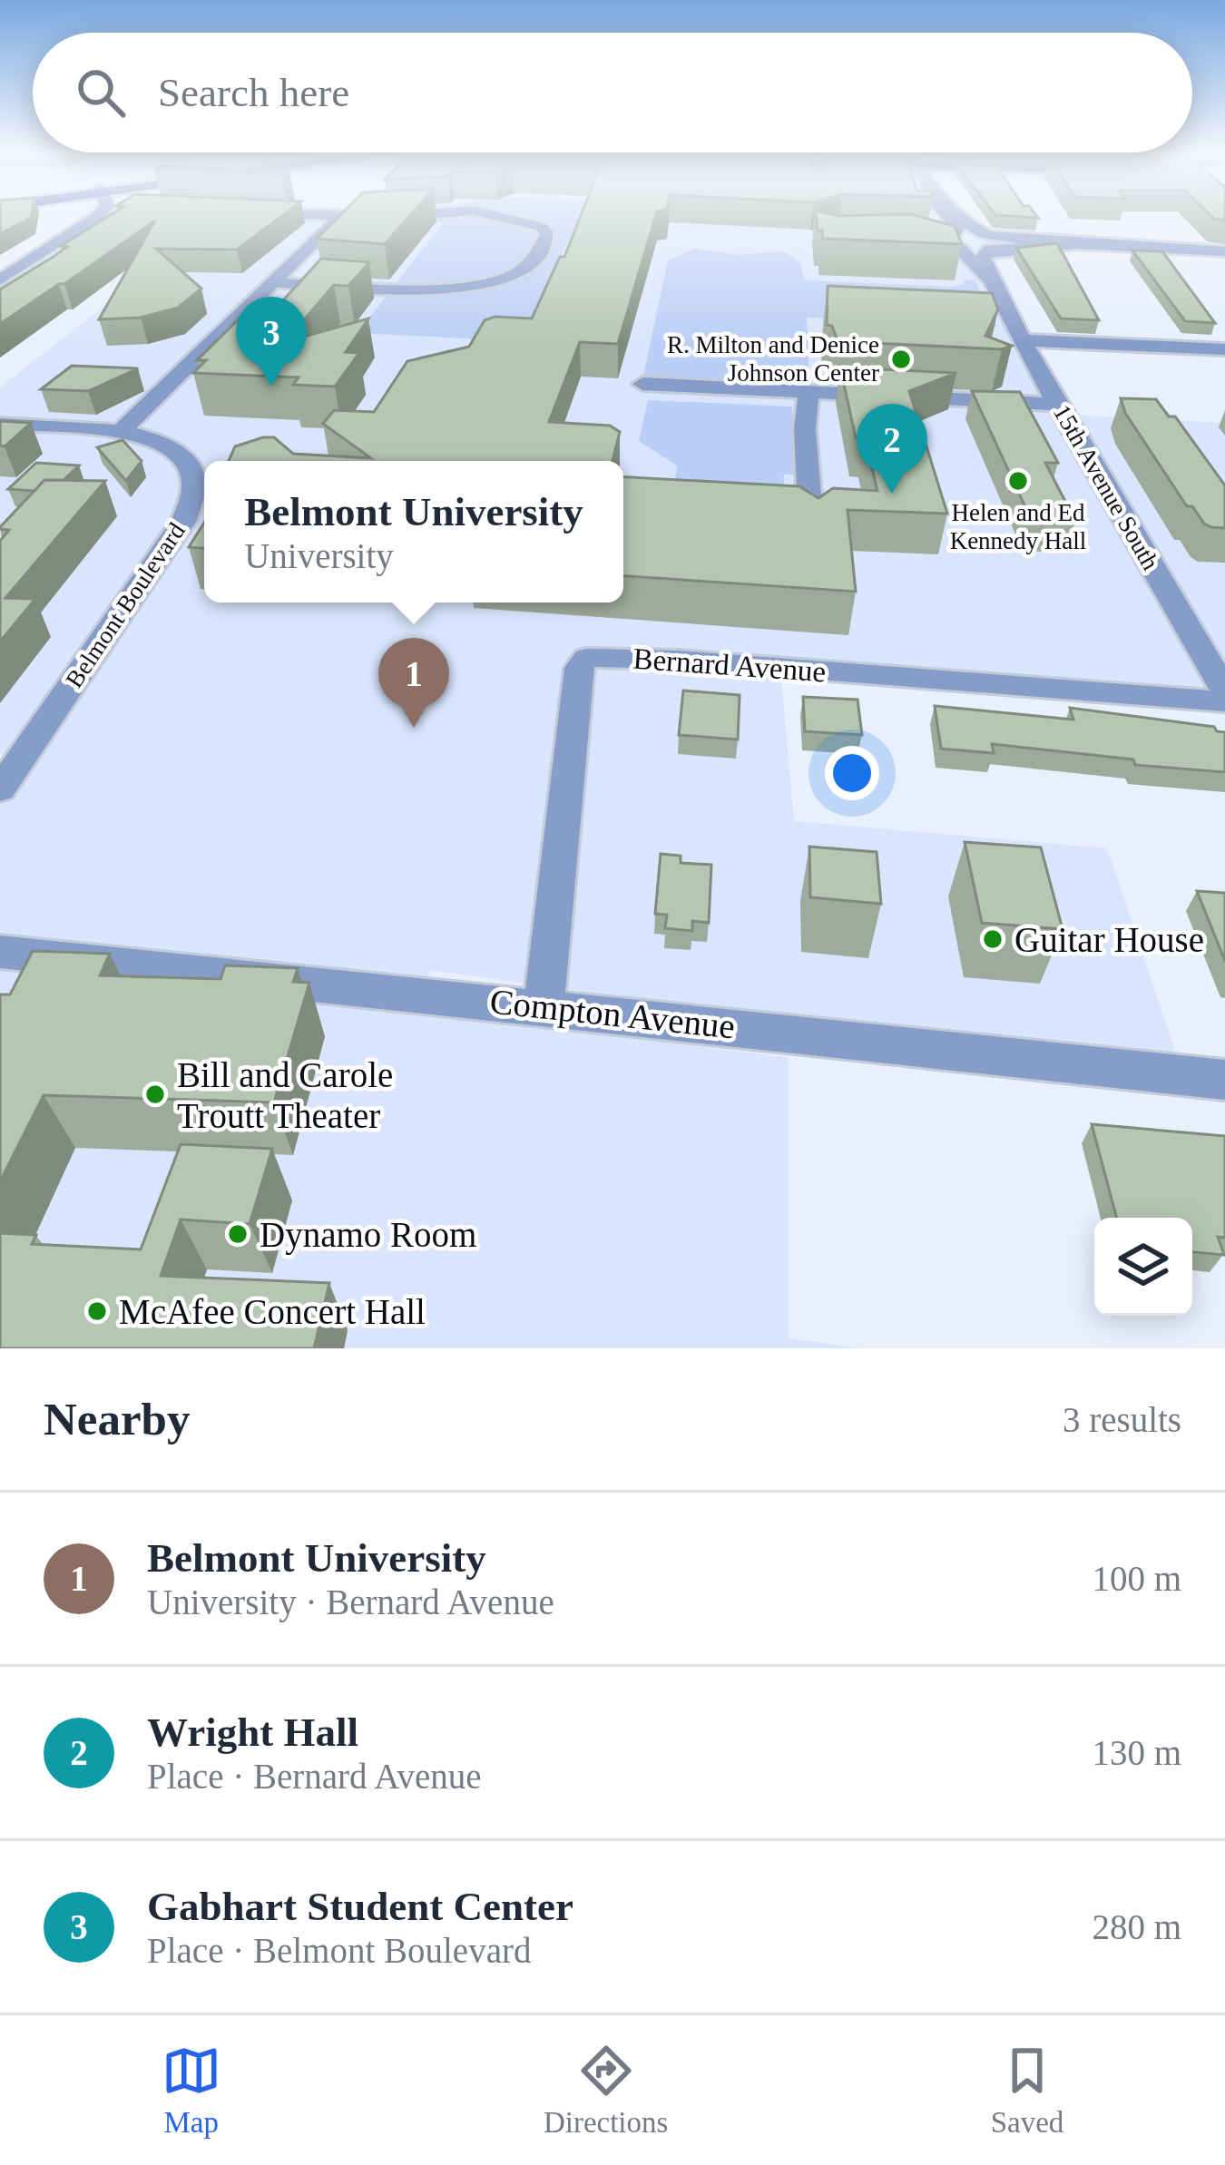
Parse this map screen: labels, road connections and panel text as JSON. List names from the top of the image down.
{
  "streets": {
    "street": [
      "15th Avenue South",
      "Belmont Boulevard",
      "Bernard Avenue",
      "Compton Avenue"
    ]
  },
  "crossings": [
    ["Bernard Avenue", "Compton Avenue"]
  ],
  "places": [
    "R. Milton and Denice Johnson Center",
    "Helen and Ed Kennedy Hall",
    "Guitar House",
    "Bill and Carole Troutt Theater",
    "Dynamo Room",
    "McAfee Concert Hall"
  ],
  "page": {
    "search": "Search here",
    "pins": ["3", "2", "1"],
    "popup": ["Belmont University", "University"],
    "heading": ["Nearby", "3 results"],
    "list": [
      {
        "mark": "1",
        "name": "Belmont University",
        "note": "University · Bernard Avenue",
        "value": "100 m"
      },
      {
        "mark": "2",
        "name": "Wright Hall",
        "note": "Place · Bernard Avenue",
        "value": "130 m"
      },
      {
        "mark": "3",
        "name": "Gabhart Student Center",
        "note": "Place · Belmont Boulevard",
        "value": "280 m"
      }
    ],
    "nav": ["Map", "Directions", "Saved"]
  }
}
